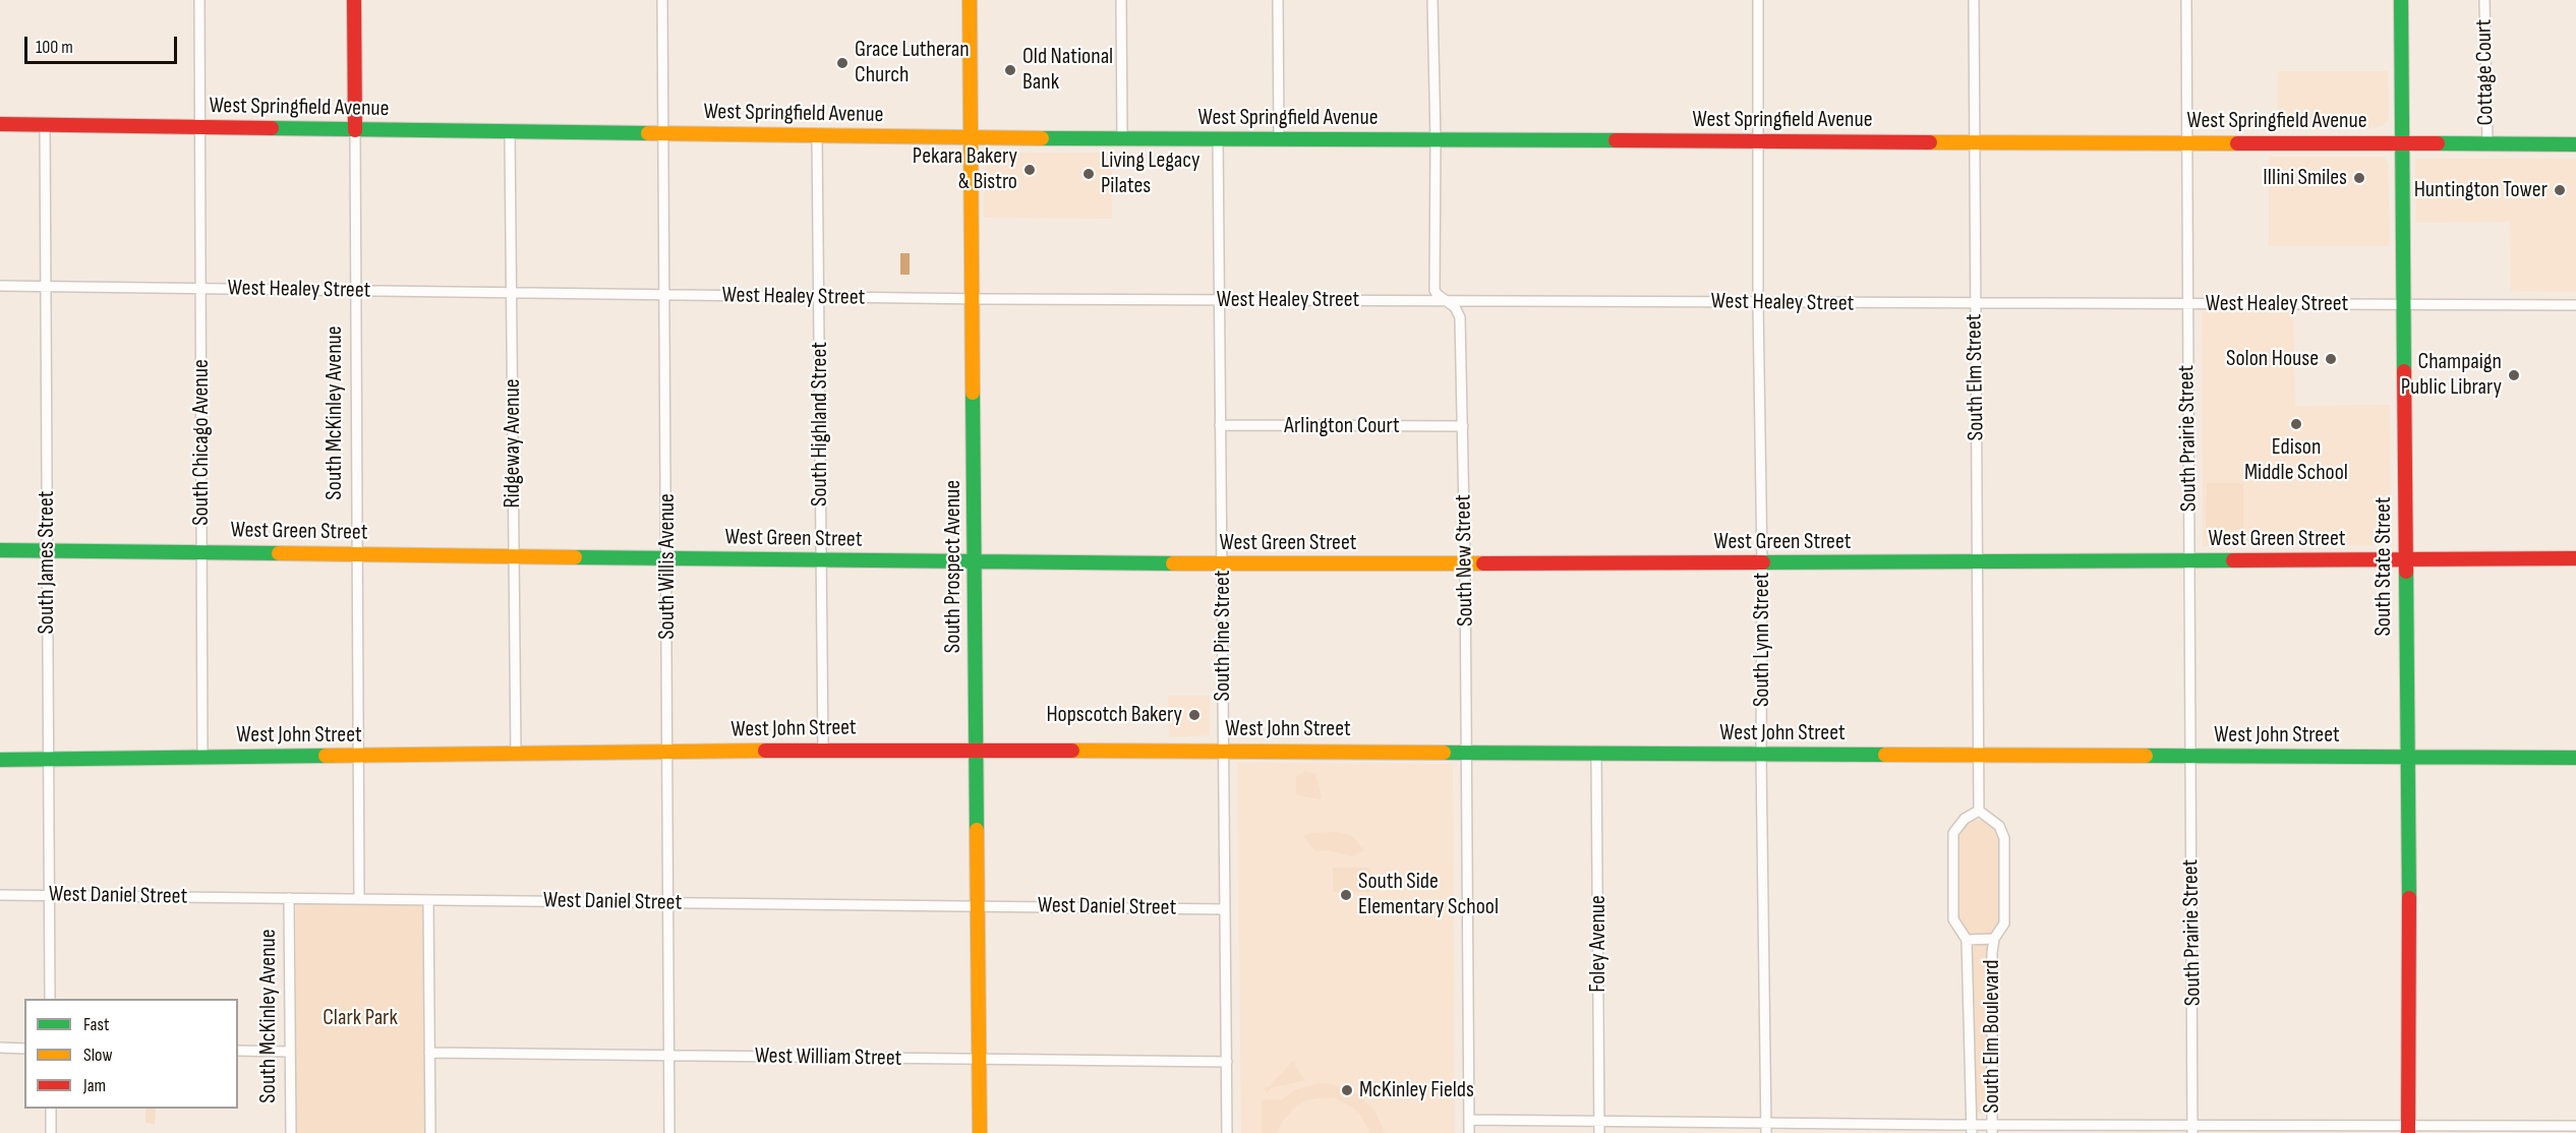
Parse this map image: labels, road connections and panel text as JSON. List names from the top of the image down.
{
  "streets": {
    "street": [
      "Cottage Court",
      "West Springfield Avenue",
      "West Healey Street",
      "South Elm Street",
      "South McKinley Avenue",
      "South Highland Street",
      "Arlington Court",
      "South Prairie Street",
      "South Chicago Avenue",
      "Ridgeway Avenue",
      "West Green Street",
      "South New Street",
      "South James Street",
      "South Willis Avenue",
      "South Prospect Avenue",
      "South State Street",
      "South Pine Street",
      "South Lynn Street",
      "West John Street",
      "West Daniel Street",
      "Foley Avenue",
      "South Elm Boulevard",
      "West William Street"
    ]
  },
  "crossings": [
    ["Cottage Court", "West Springfield Avenue"],
    ["West Springfield Avenue", "South Elm Street"],
    ["West Springfield Avenue", "South McKinley Avenue"],
    ["West Springfield Avenue", "South Highland Street"],
    ["West Springfield Avenue", "South Prairie Street"],
    ["West Springfield Avenue", "South Chicago Avenue"],
    ["West Springfield Avenue", "Ridgeway Avenue"],
    ["West Springfield Avenue", "South New Street"],
    ["West Springfield Avenue", "South James Street"],
    ["West Springfield Avenue", "South Willis Avenue"],
    ["West Springfield Avenue", "South Prospect Avenue"],
    ["West Springfield Avenue", "South State Street"],
    ["West Springfield Avenue", "South Pine Street"],
    ["West Springfield Avenue", "South Lynn Street"],
    ["West Healey Street", "South Elm Street"],
    ["West Healey Street", "South McKinley Avenue"],
    ["West Healey Street", "South Highland Street"],
    ["West Healey Street", "South Prairie Street"],
    ["West Healey Street", "South Chicago Avenue"],
    ["West Healey Street", "Ridgeway Avenue"],
    ["West Healey Street", "South New Street"],
    ["West Healey Street", "South James Street"],
    ["West Healey Street", "South Willis Avenue"],
    ["West Healey Street", "South Prospect Avenue"],
    ["West Healey Street", "South State Street"],
    ["West Healey Street", "South Pine Street"],
    ["West Healey Street", "South Lynn Street"],
    ["South Elm Street", "West Green Street"],
    ["South Elm Street", "West John Street"],
    ["South McKinley Avenue", "West Green Street"],
    ["South McKinley Avenue", "West John Street"],
    ["South McKinley Avenue", "West Daniel Street"],
    ["South Highland Street", "West Green Street"],
    ["South Highland Street", "West John Street"],
    ["Arlington Court", "South New Street"],
    ["Arlington Court", "South Pine Street"],
    ["South Prairie Street", "West Green Street"],
    ["South Prairie Street", "West John Street"],
    ["South Chicago Avenue", "West Green Street"],
    ["South Chicago Avenue", "West John Street"],
    ["Ridgeway Avenue", "West Green Street"],
    ["Ridgeway Avenue", "West John Street"],
    ["West Green Street", "South New Street"],
    ["West Green Street", "South James Street"],
    ["West Green Street", "South Willis Avenue"],
    ["West Green Street", "South Prospect Avenue"],
    ["West Green Street", "South State Street"],
    ["West Green Street", "South Pine Street"],
    ["West Green Street", "South Lynn Street"],
    ["South New Street", "West John Street"],
    ["South James Street", "West John Street"],
    ["South James Street", "West Daniel Street"],
    ["South Willis Avenue", "West John Street"],
    ["South Willis Avenue", "West Daniel Street"],
    ["South Willis Avenue", "West William Street"],
    ["South Prospect Avenue", "West John Street"],
    ["South Prospect Avenue", "West Daniel Street"],
    ["South Prospect Avenue", "West William Street"],
    ["South State Street", "West John Street"],
    ["South Pine Street", "West John Street"],
    ["South Pine Street", "West Daniel Street"],
    ["South Pine Street", "West William Street"],
    ["South Lynn Street", "West John Street"],
    ["West John Street", "Foley Avenue"]
  ],
  "parks": ["Clark Park"],
  "places": [
    "Grace Lutheran Church",
    "Old National Bank",
    "Pekara Bakery & Bistro",
    "Living Legacy Pilates",
    "Illini Smiles",
    "Huntington Tower",
    "Solon House",
    "Champaign Public Library",
    "Edison Middle School",
    "Hopscotch Bakery",
    "South Side Elementary School",
    "McKinley Fields"
  ],
  "legend": ["Fast", "Slow", "Jam"],
  "scale_bar": "100 m"
}
